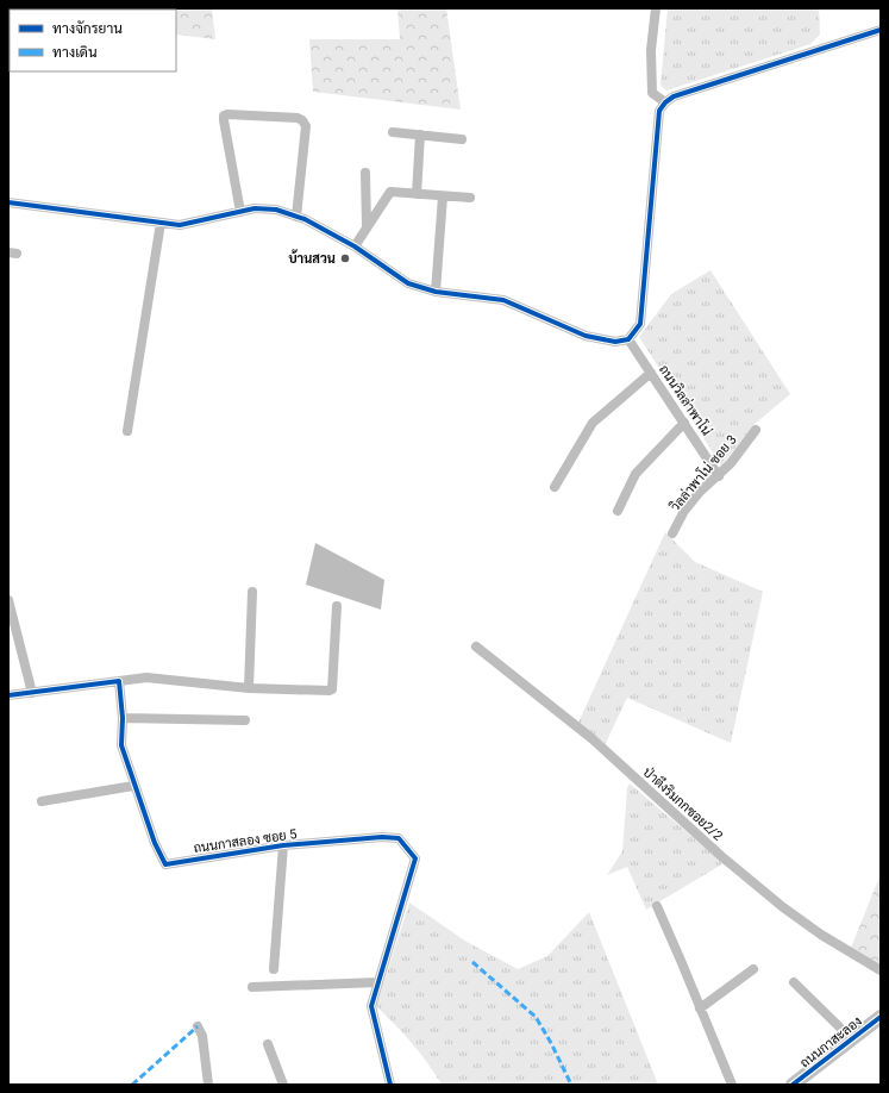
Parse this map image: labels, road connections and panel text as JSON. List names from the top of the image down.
{
  "streets": {
    "street": [
      "ถนนวิลล่าพาโน่",
      "วิลล่าพาโน่ ซอย 3",
      "ป่าตึงริมกกซอย2/2",
      "ถนนกาสลอง ซอย 5",
      "ถนนกาสะลอง"
    ]
  },
  "crossings": [
    ["ถนนวิลล่าพาโน่", "วิลล่าพาโน่ ซอย 3"]
  ],
  "places": ["บ้านสวน"],
  "legend": ["ทางจักรยาน", "ทางเดิน"]
}
